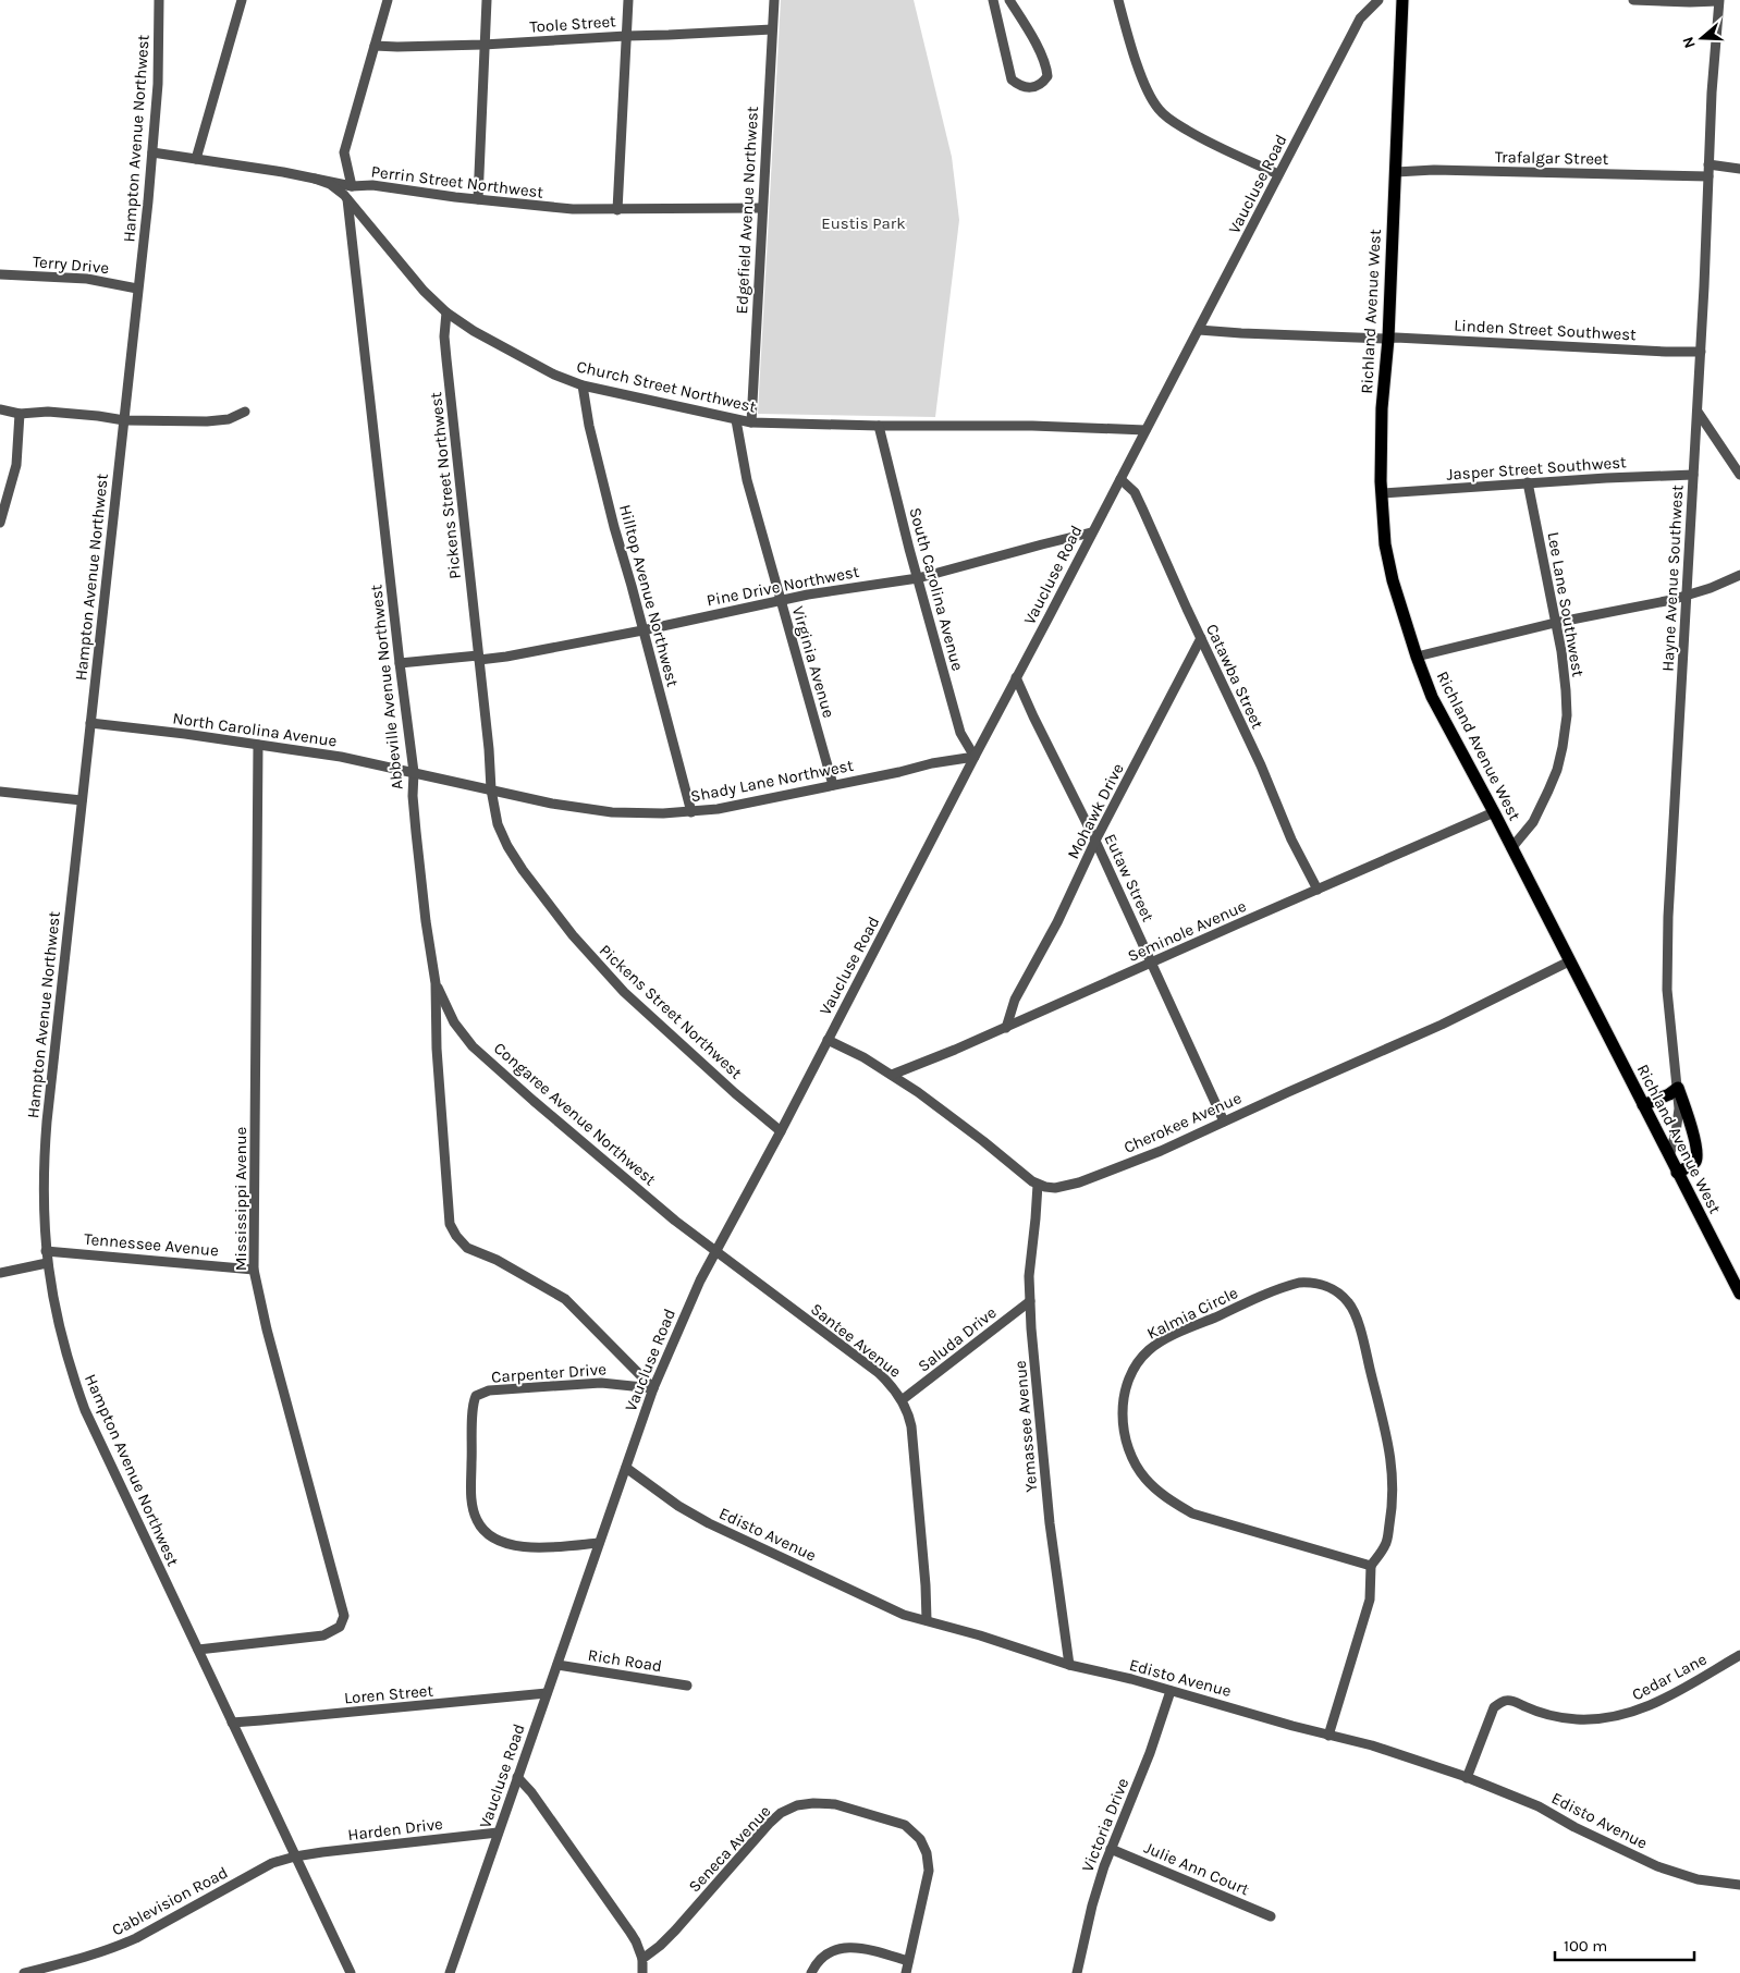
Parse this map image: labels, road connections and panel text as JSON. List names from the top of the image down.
{
  "streets": {
    "main road": ["Richland Avenue West"],
    "street": [
      "Toole Street",
      "Hampton Avenue Northwest",
      "Trafalgar Street",
      "Perrin Street Northwest",
      "Vaucluse Road",
      "Edgefield Avenue Northwest",
      "Terry Drive",
      "Linden Street Southwest",
      "Church Street Northwest",
      "Jasper Street Southwest",
      "Pickens Street Northwest",
      "Hayne Avenue Southwest",
      "Pine Drive Northwest",
      "South Carolina Avenue",
      "Hilltop Avenue Northwest",
      "Lee Lane Southwest",
      "Virginia Avenue",
      "Catawba Street",
      "Abbeville Avenue Northwest",
      "North Carolina Avenue",
      "Shady Lane Northwest",
      "Mohawk Drive",
      "Eutaw Street",
      "Seminole Avenue",
      "Congaree Avenue Northwest",
      "Cherokee Avenue",
      "Mississippi Avenue",
      "Tennessee Avenue",
      "Kalmia Circle",
      "Saluda Drive",
      "Santee Avenue",
      "Carpenter Drive",
      "Yemassee Avenue",
      "Edisto Avenue",
      "Rich Road",
      "Cedar Lane",
      "Loren Street",
      "Victoria Drive",
      "Harden Drive",
      "Seneca Avenue",
      "Julie Ann Court",
      "Cablevision Road"
    ]
  },
  "crossings": [
    ["Toole Street", "Edgefield Avenue Northwest"],
    ["Hampton Avenue Northwest", "Perrin Street Northwest"],
    ["Hampton Avenue Northwest", "Terry Drive"],
    ["Hampton Avenue Northwest", "North Carolina Avenue"],
    ["Hampton Avenue Northwest", "Mississippi Avenue"],
    ["Hampton Avenue Northwest", "Tennessee Avenue"],
    ["Hampton Avenue Northwest", "Loren Street"],
    ["Hampton Avenue Northwest", "Harden Drive"],
    ["Hampton Avenue Northwest", "Cablevision Road"],
    ["Trafalgar Street", "Richland Avenue West"],
    ["Trafalgar Street", "Hayne Avenue Southwest"],
    ["Perrin Street Northwest", "Edgefield Avenue Northwest"],
    ["Perrin Street Northwest", "Church Street Northwest"],
    ["Vaucluse Road", "Linden Street Southwest"],
    ["Vaucluse Road", "Church Street Northwest"],
    ["Vaucluse Road", "Pickens Street Northwest"],
    ["Vaucluse Road", "Pine Drive Northwest"],
    ["Vaucluse Road", "South Carolina Avenue"],
    ["Vaucluse Road", "Catawba Street"],
    ["Vaucluse Road", "Abbeville Avenue Northwest"],
    ["Vaucluse Road", "Shady Lane Northwest"],
    ["Vaucluse Road", "Eutaw Street"],
    ["Vaucluse Road", "Congaree Avenue Northwest"],
    ["Vaucluse Road", "Santee Avenue"],
    ["Vaucluse Road", "Carpenter Drive"],
    ["Vaucluse Road", "Edisto Avenue"],
    ["Vaucluse Road", "Rich Road"],
    ["Vaucluse Road", "Loren Street"],
    ["Vaucluse Road", "Harden Drive"],
    ["Edgefield Avenue Northwest", "Church Street Northwest"],
    ["Richland Avenue West", "Linden Street Southwest"],
    ["Richland Avenue West", "Jasper Street Southwest"],
    ["Richland Avenue West", "Hayne Avenue Southwest"],
    ["Richland Avenue West", "Lee Lane Southwest"],
    ["Richland Avenue West", "Seminole Avenue"],
    ["Richland Avenue West", "Cherokee Avenue"],
    ["Linden Street Southwest", "Hayne Avenue Southwest"],
    ["Church Street Northwest", "Pickens Street Northwest"],
    ["Church Street Northwest", "South Carolina Avenue"],
    ["Church Street Northwest", "Hilltop Avenue Northwest"],
    ["Church Street Northwest", "Virginia Avenue"],
    ["Church Street Northwest", "Abbeville Avenue Northwest"],
    ["Jasper Street Southwest", "Hayne Avenue Southwest"],
    ["Jasper Street Southwest", "Lee Lane Southwest"],
    ["Pickens Street Northwest", "Pine Drive Northwest"],
    ["Pickens Street Northwest", "Shady Lane Northwest"],
    ["Pine Drive Northwest", "South Carolina Avenue"],
    ["Pine Drive Northwest", "Hilltop Avenue Northwest"],
    ["Pine Drive Northwest", "Virginia Avenue"],
    ["Pine Drive Northwest", "Abbeville Avenue Northwest"],
    ["South Carolina Avenue", "Shady Lane Northwest"],
    ["Hilltop Avenue Northwest", "Shady Lane Northwest"],
    ["Virginia Avenue", "Shady Lane Northwest"],
    ["Catawba Street", "Mohawk Drive"],
    ["Catawba Street", "Seminole Avenue"],
    ["Abbeville Avenue Northwest", "North Carolina Avenue"],
    ["Abbeville Avenue Northwest", "Shady Lane Northwest"],
    ["Abbeville Avenue Northwest", "Congaree Avenue Northwest"],
    ["Abbeville Avenue Northwest", "Carpenter Drive"],
    ["North Carolina Avenue", "Shady Lane Northwest"],
    ["North Carolina Avenue", "Mississippi Avenue"],
    ["Mohawk Drive", "Eutaw Street"],
    ["Mohawk Drive", "Seminole Avenue"],
    ["Eutaw Street", "Seminole Avenue"],
    ["Eutaw Street", "Cherokee Avenue"],
    ["Congaree Avenue Northwest", "Santee Avenue"],
    ["Cherokee Avenue", "Yemassee Avenue"],
    ["Mississippi Avenue", "Tennessee Avenue"],
    ["Saluda Drive", "Santee Avenue"],
    ["Saluda Drive", "Yemassee Avenue"],
    ["Santee Avenue", "Edisto Avenue"],
    ["Yemassee Avenue", "Edisto Avenue"],
    ["Edisto Avenue", "Cedar Lane"],
    ["Edisto Avenue", "Victoria Drive"],
    ["Victoria Drive", "Julie Ann Court"],
    ["Harden Drive", "Cablevision Road"]
  ],
  "parks": ["Eustis Park"],
  "scale_bar": "100 m",
  "north": "left"
}
